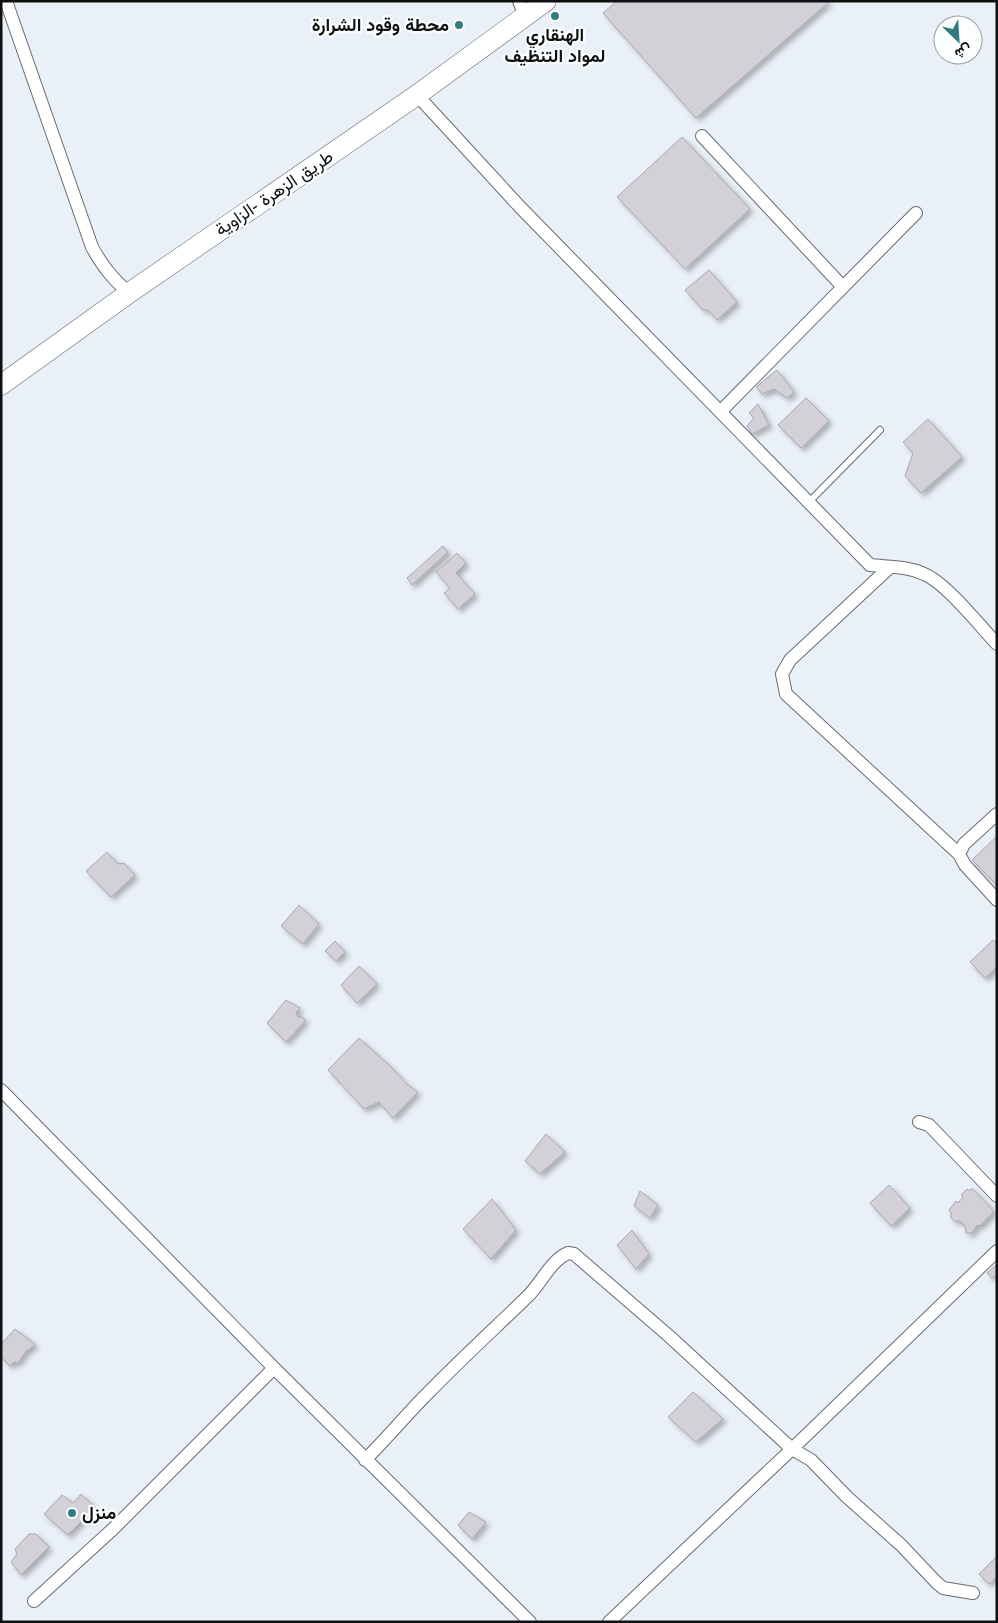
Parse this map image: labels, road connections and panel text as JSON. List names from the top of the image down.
{
  "streets": {
    "main road": ["طريق الزهرة -الزاوية"]
  },
  "places": ["الهنقاري لمواد التنظيف", "محطة وقود الشرارة", "منزل"],
  "north": "bottom right"
}
